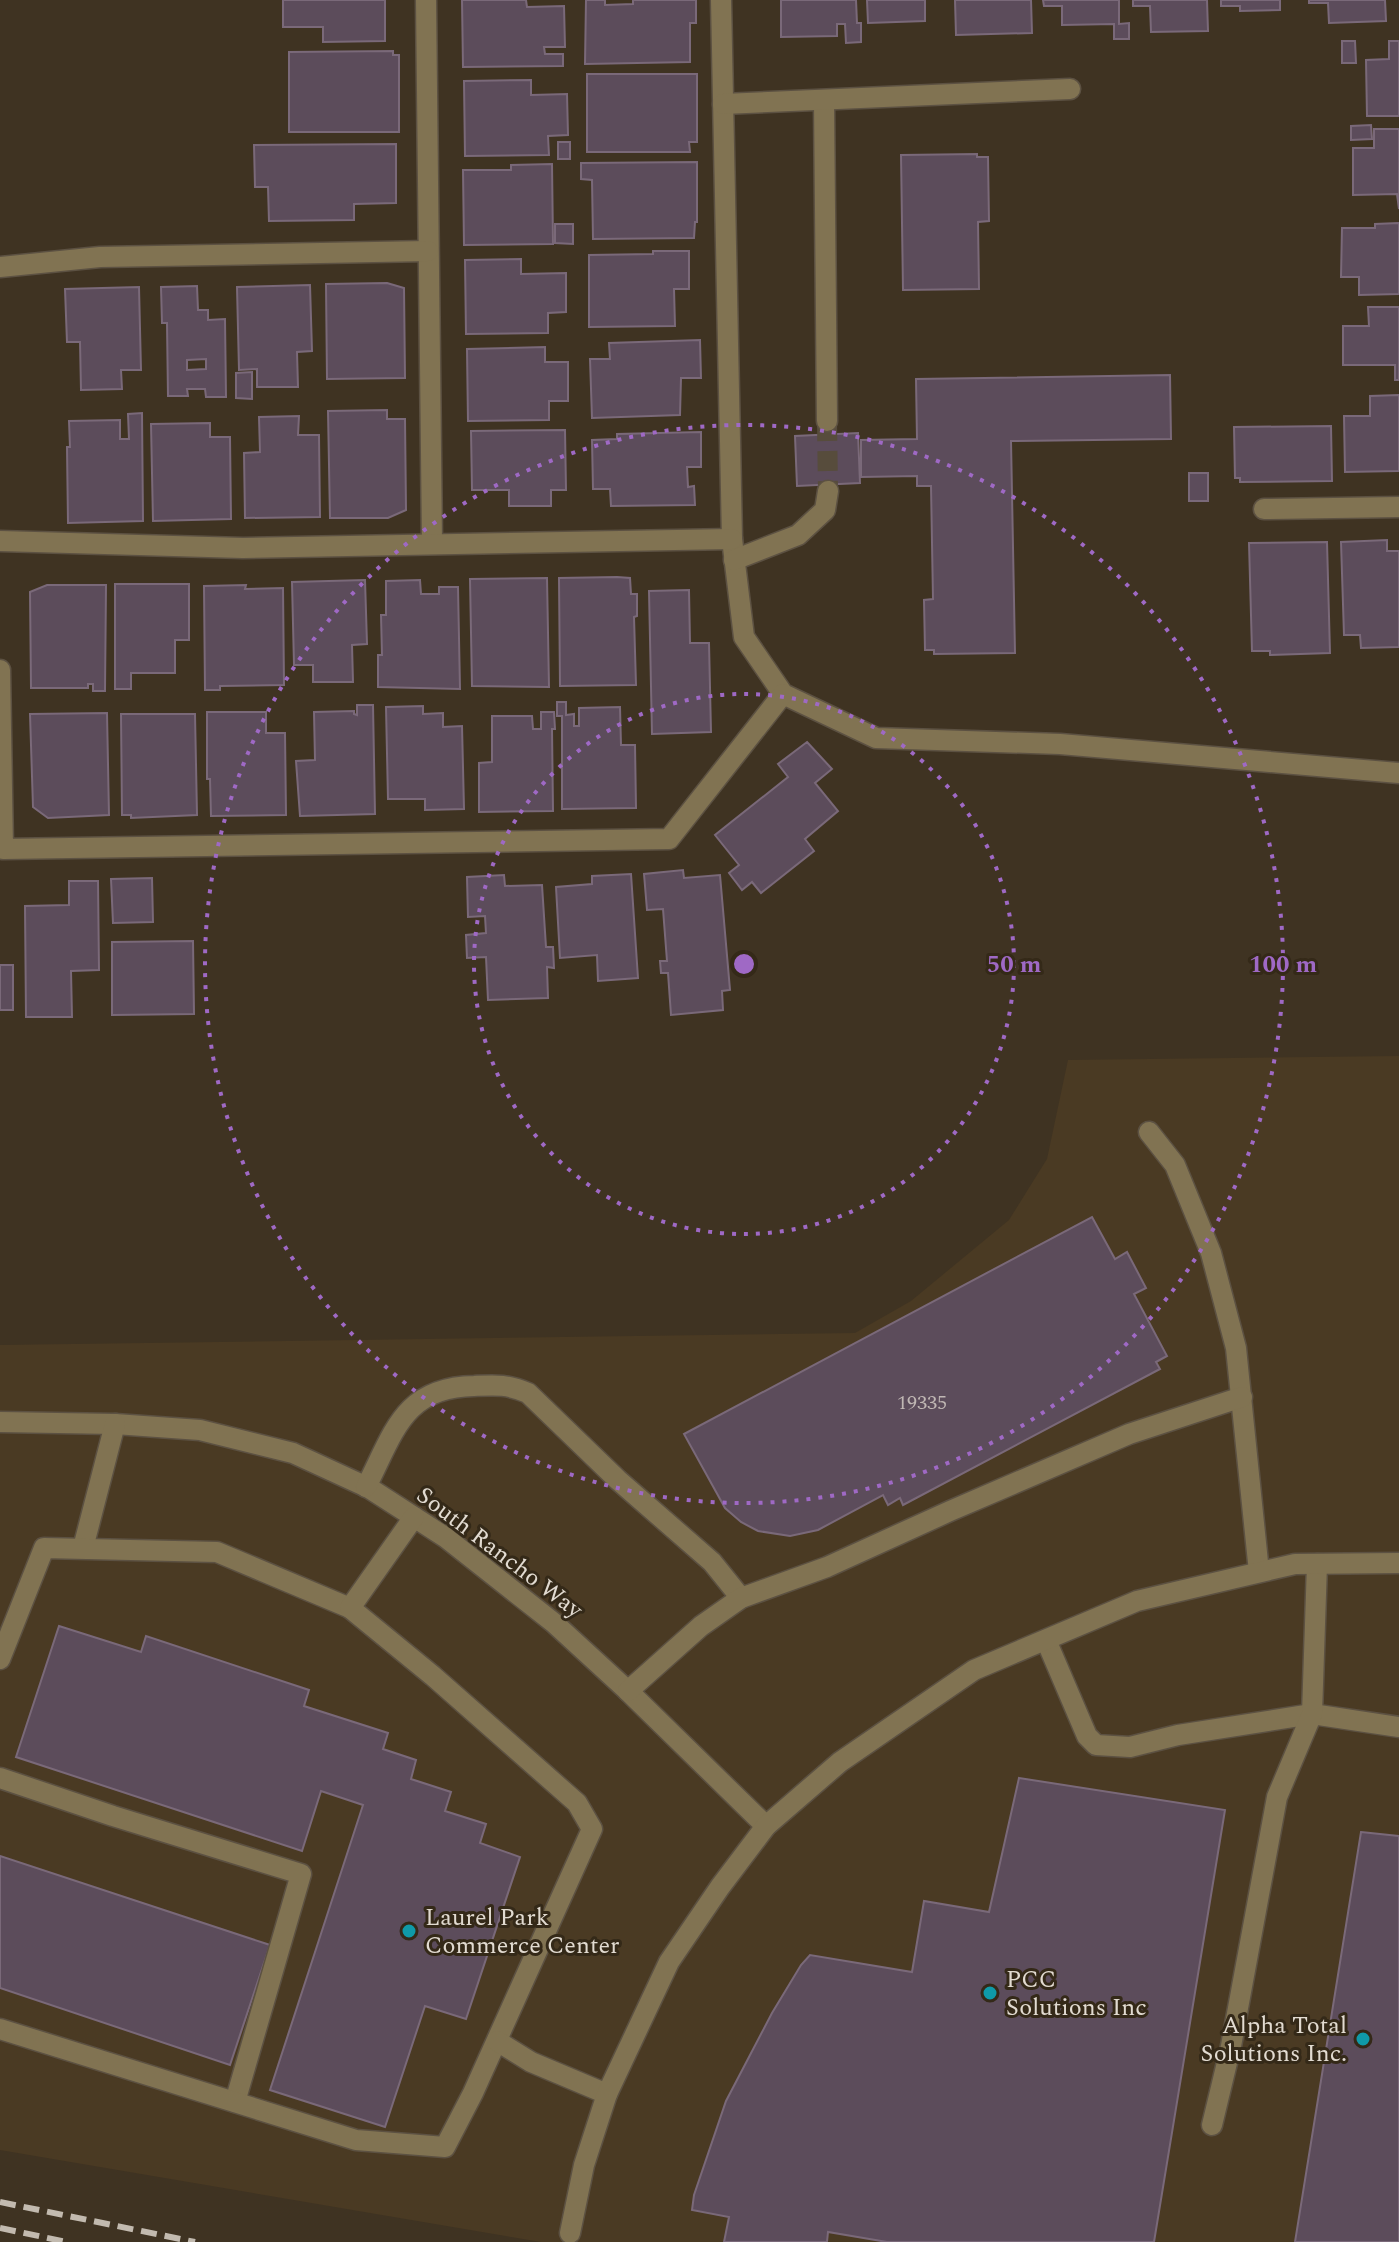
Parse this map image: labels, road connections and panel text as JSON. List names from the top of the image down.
{
  "streets": {
    "street": ["South Rancho Way"]
  },
  "places": ["Laurel Park Commerce Center", "PCC Solutions Inc", "Alpha Total Solutions Inc."],
  "house_numbers": ["19335"],
  "rings": ["50 m", "100 m"]
}
